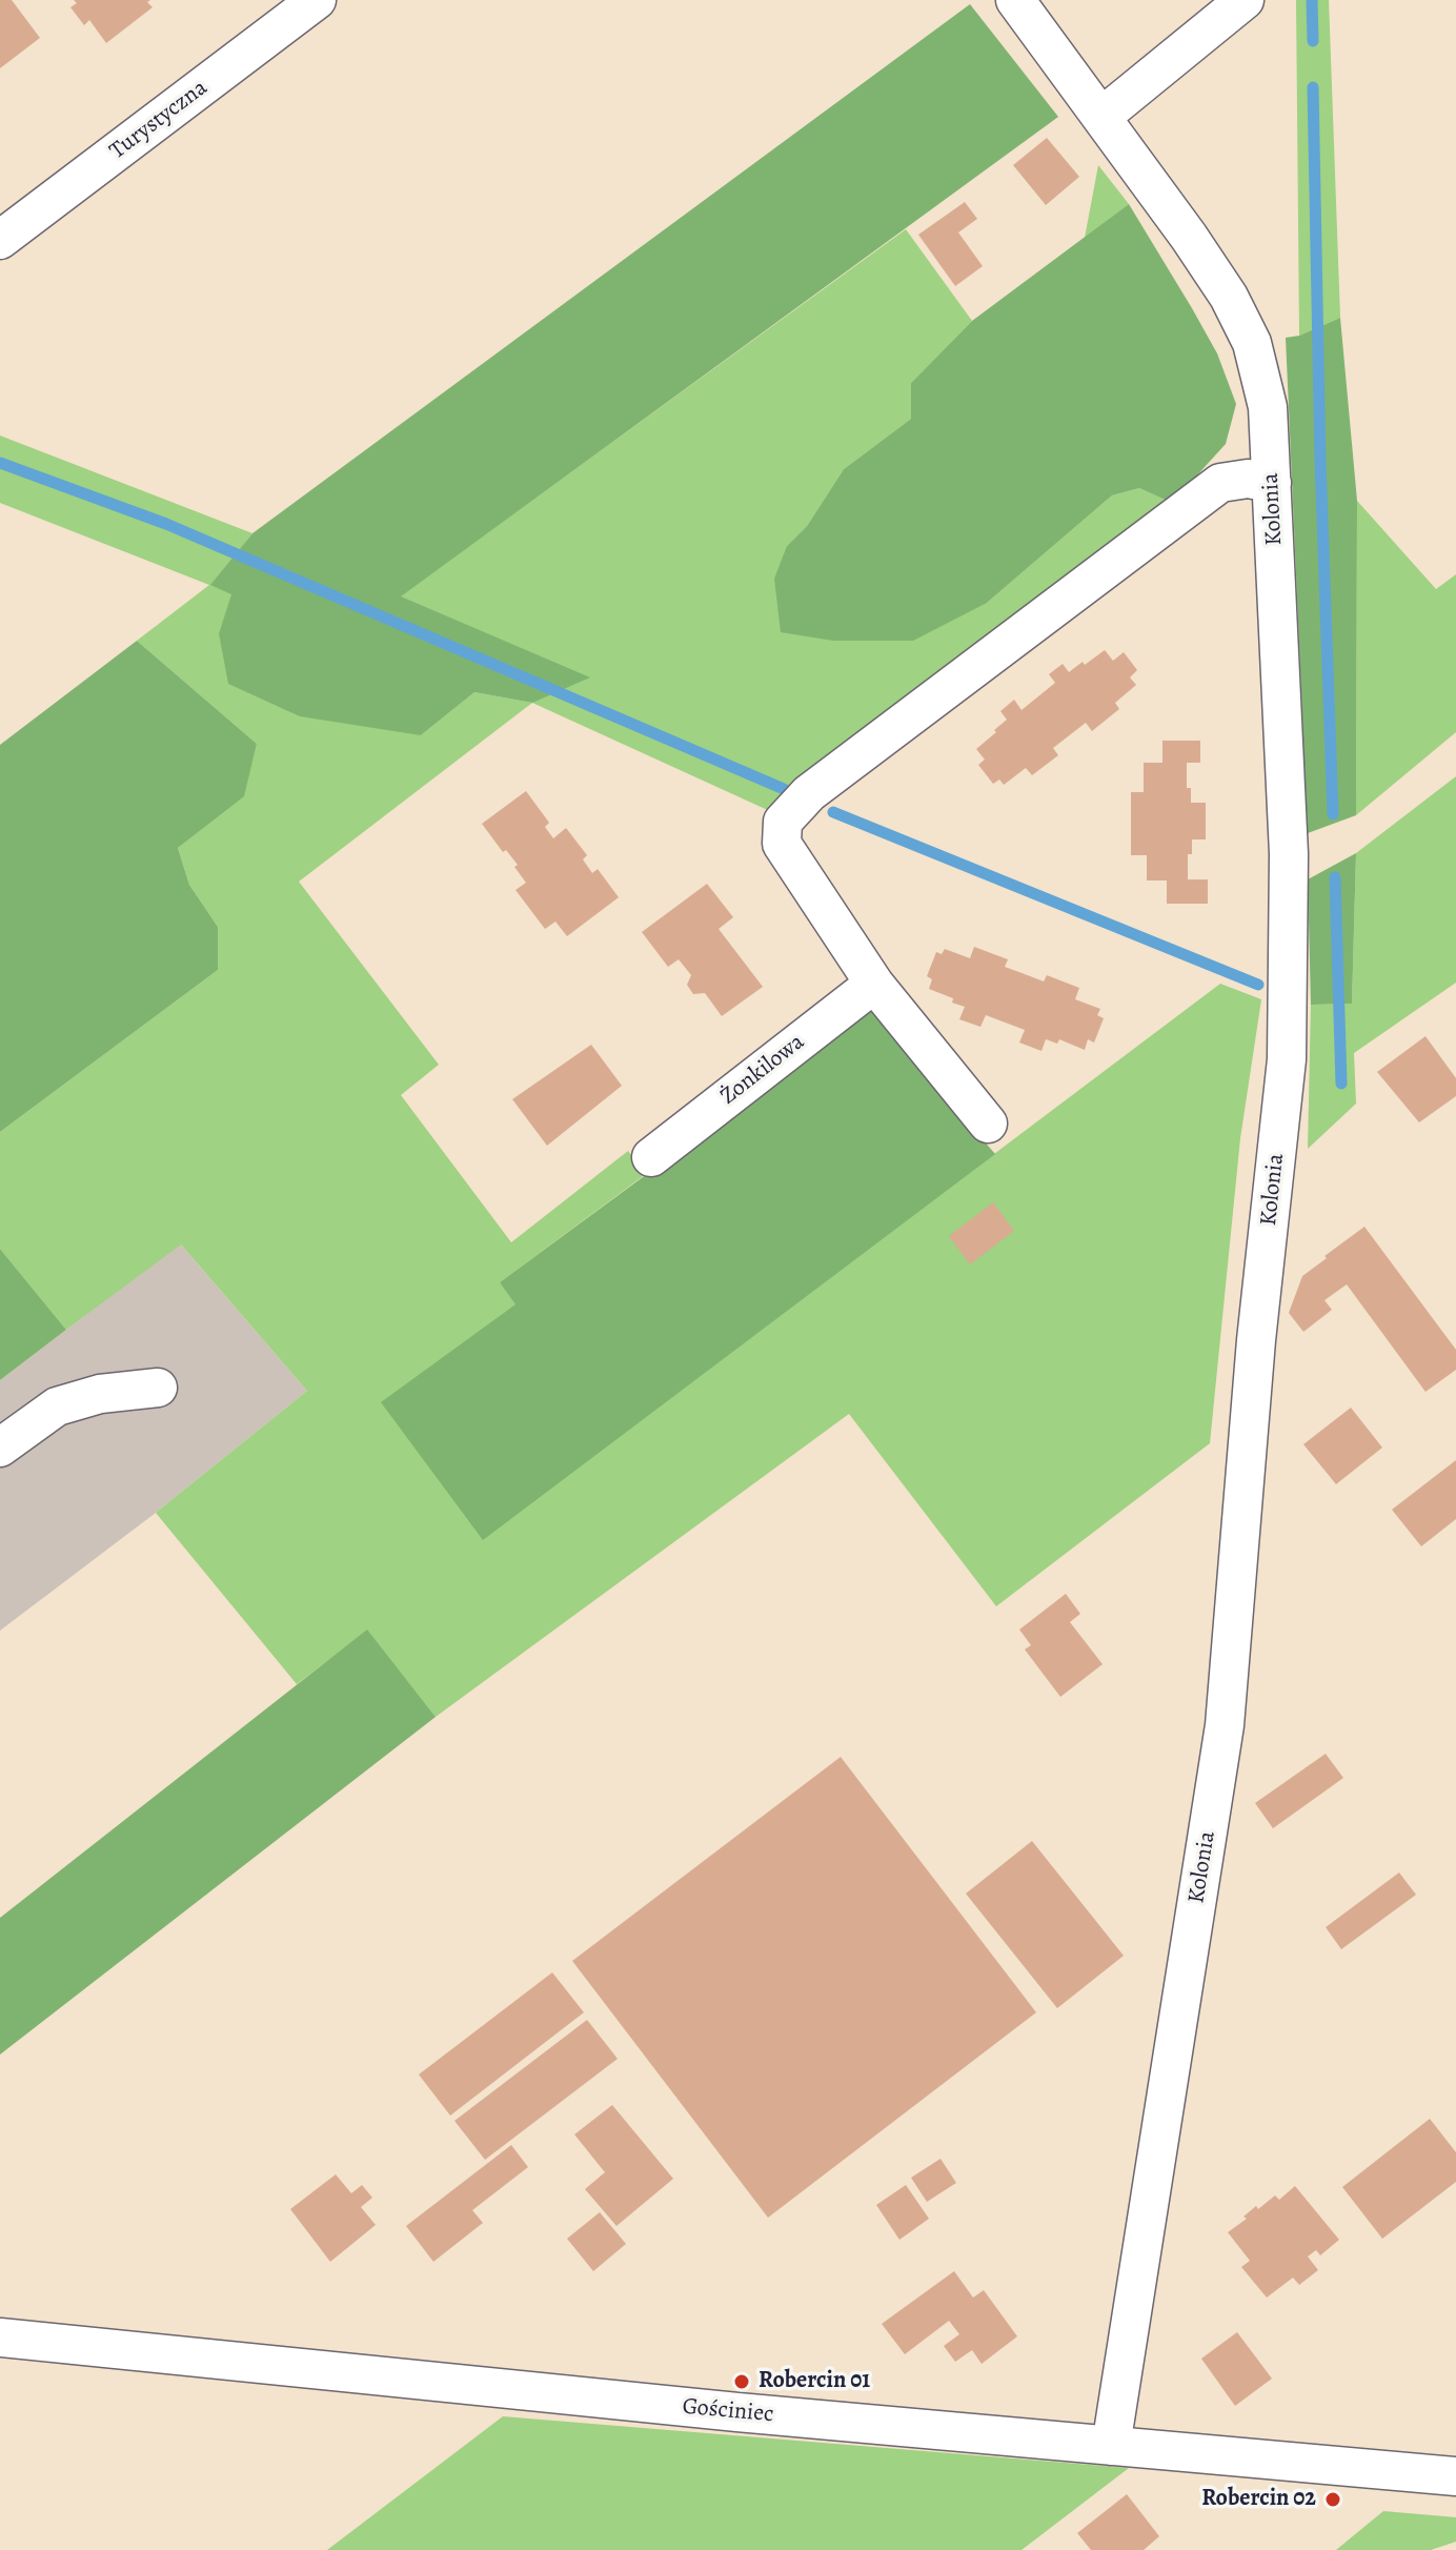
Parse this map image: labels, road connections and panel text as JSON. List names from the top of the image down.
{
  "streets": {
    "street": [
      "Turystyczna",
      "Kolonia",
      "Żonkilowa",
      "Gościniec"
    ]
  },
  "crossings": [
    ["Kolonia", "Gościniec"]
  ],
  "places": ["Robercin 01", "Robercin 02"]
}
